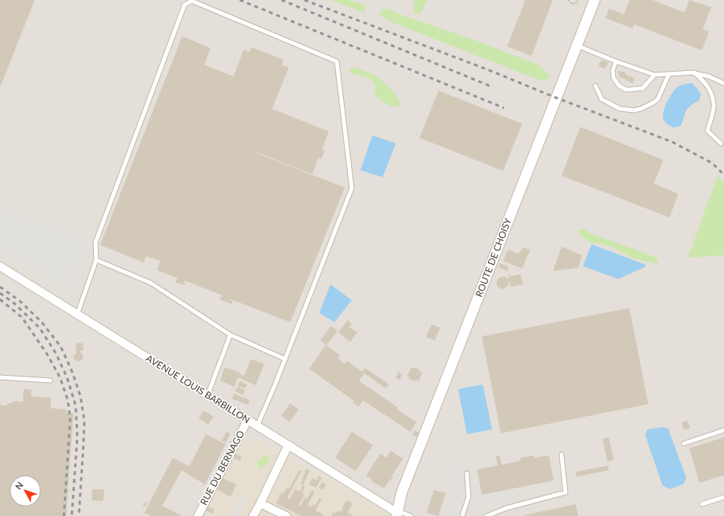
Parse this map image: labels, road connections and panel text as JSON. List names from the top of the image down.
{
  "streets": {
    "street": ["ROUTE DE CHOISY", "AVENUE LOUIS BARBILLON", "RUE DU BERNAGO"]
  },
  "crossings": [
    ["ROUTE DE CHOISY", "AVENUE LOUIS BARBILLON"],
    ["AVENUE LOUIS BARBILLON", "RUE DU BERNAGO"]
  ],
  "north": "top left"
}
